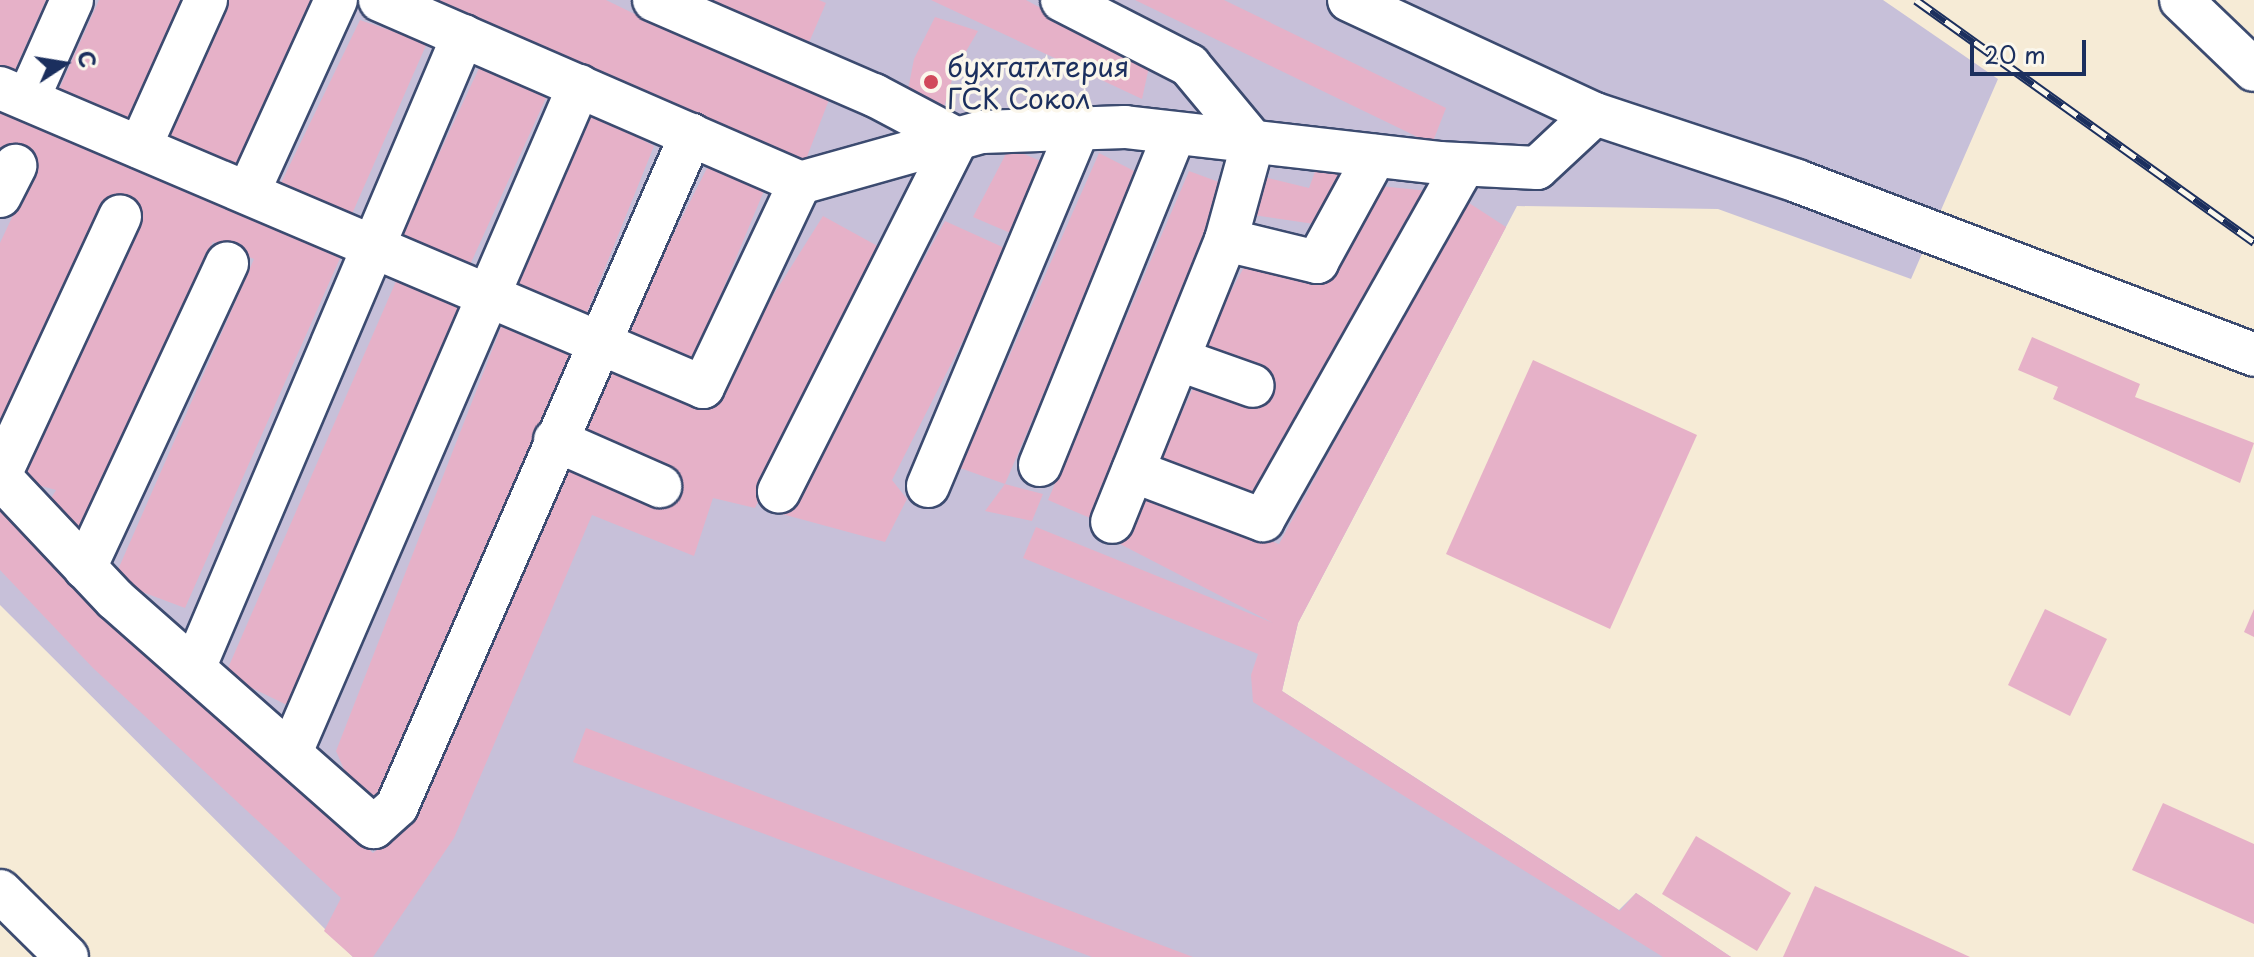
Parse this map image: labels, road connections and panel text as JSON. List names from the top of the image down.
{
  "places": ["бухгатлтерия ГСК Сокол"],
  "scale_bar": "20 m",
  "north": "right"
}
